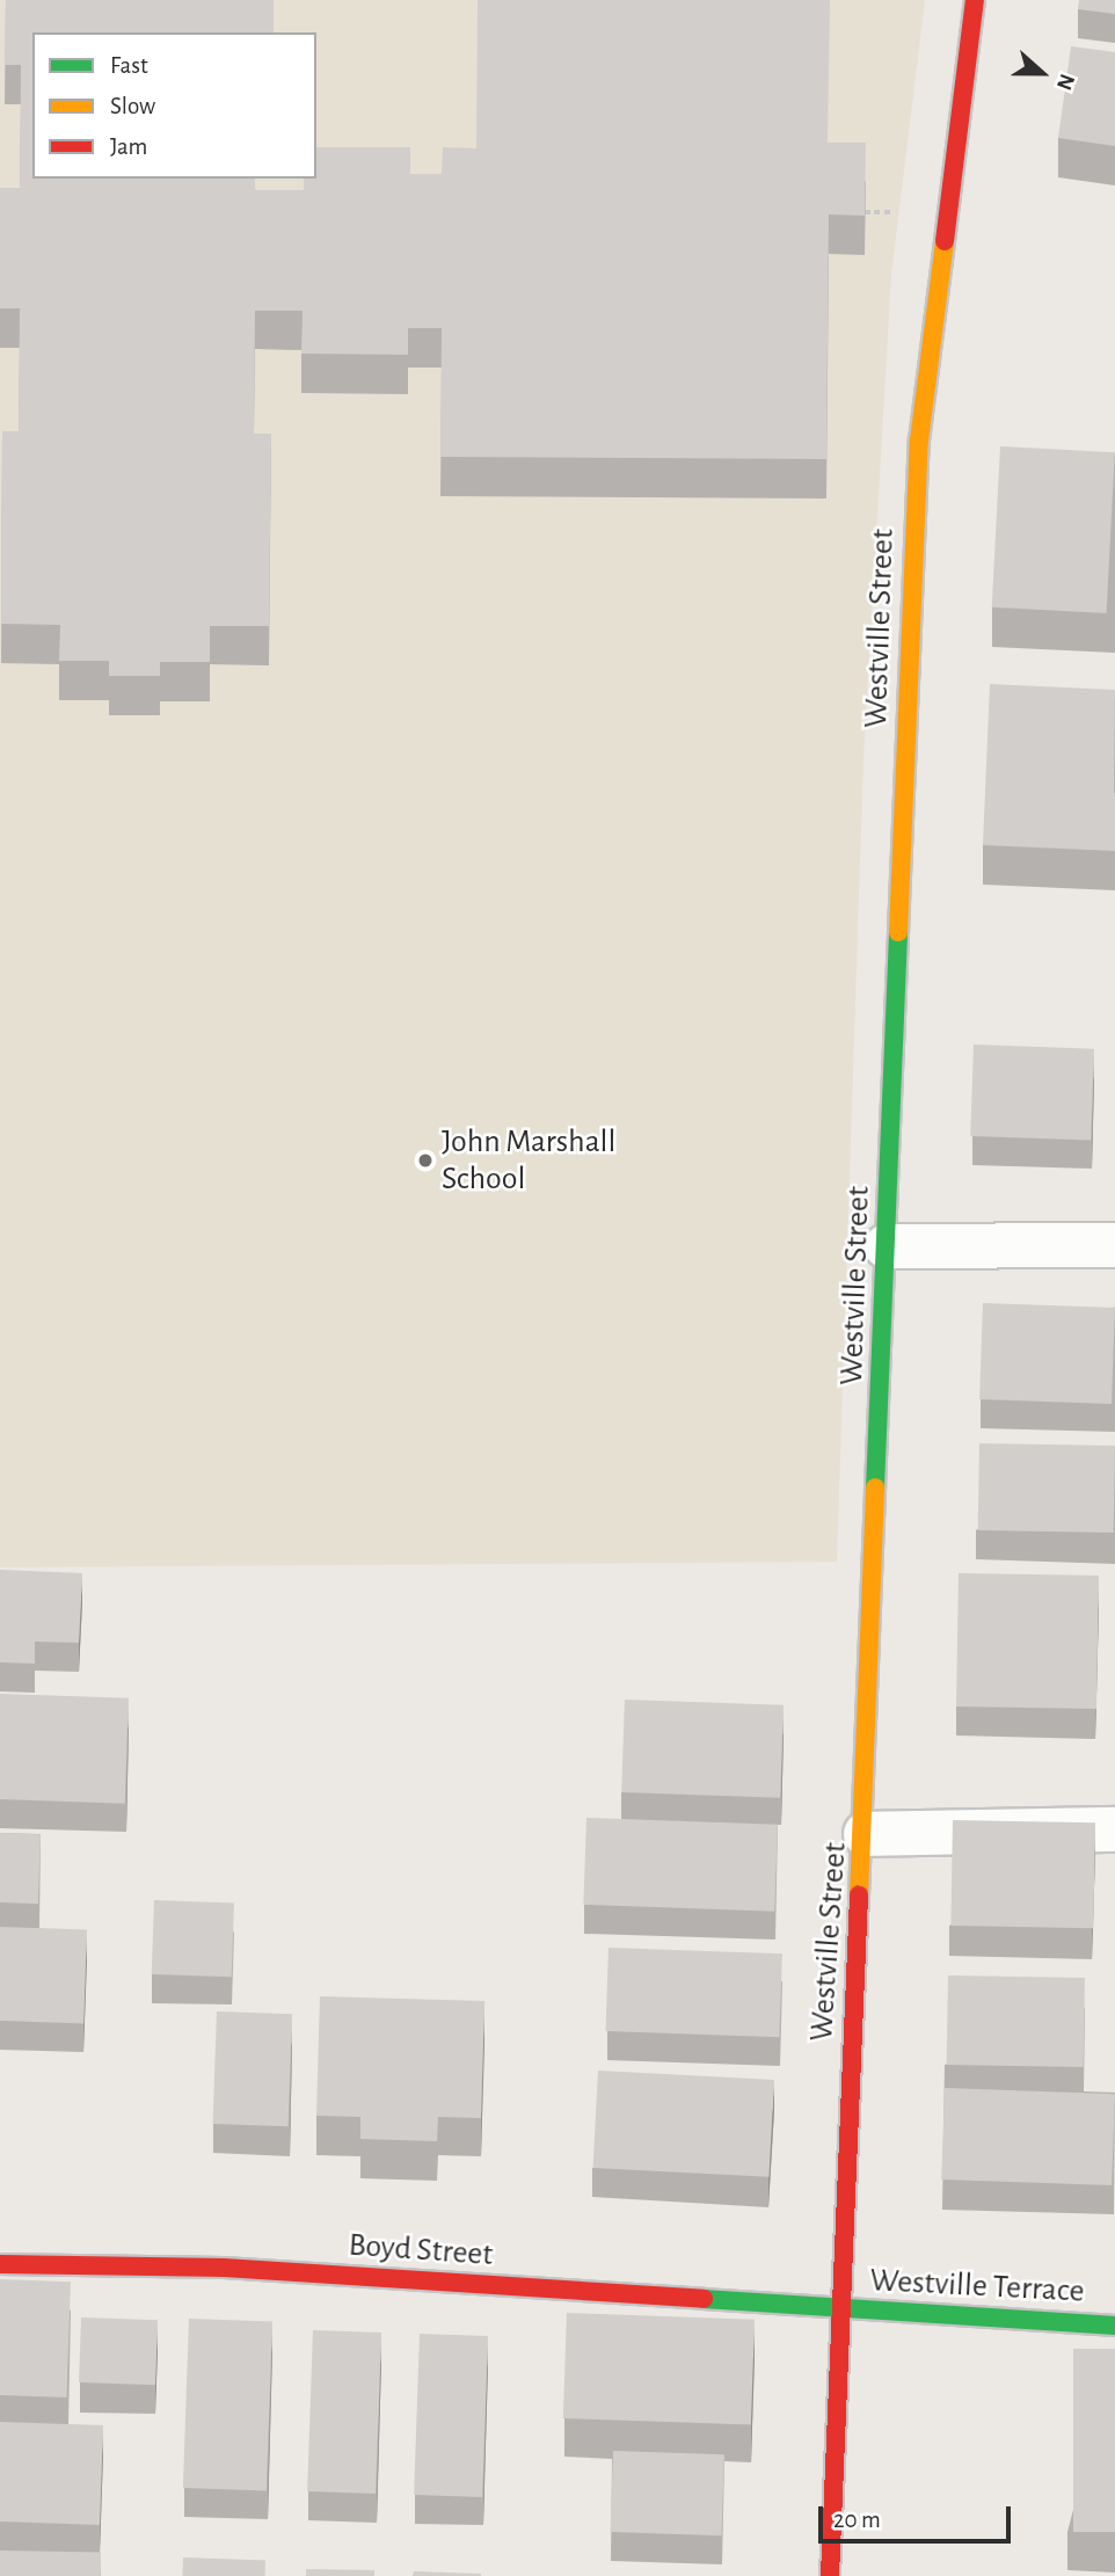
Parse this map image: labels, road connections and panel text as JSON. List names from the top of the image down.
{
  "streets": {
    "street": ["Westville Street", "Boyd Street", "Westville Terrace"]
  },
  "crossings": [
    ["Westville Street", "Boyd Street"],
    ["Westville Street", "Westville Terrace"],
    ["Boyd Street", "Westville Terrace"]
  ],
  "places": ["John Marshall School"],
  "legend": ["Fast", "Slow", "Jam"],
  "scale_bar": "20 m",
  "north": "right"
}
